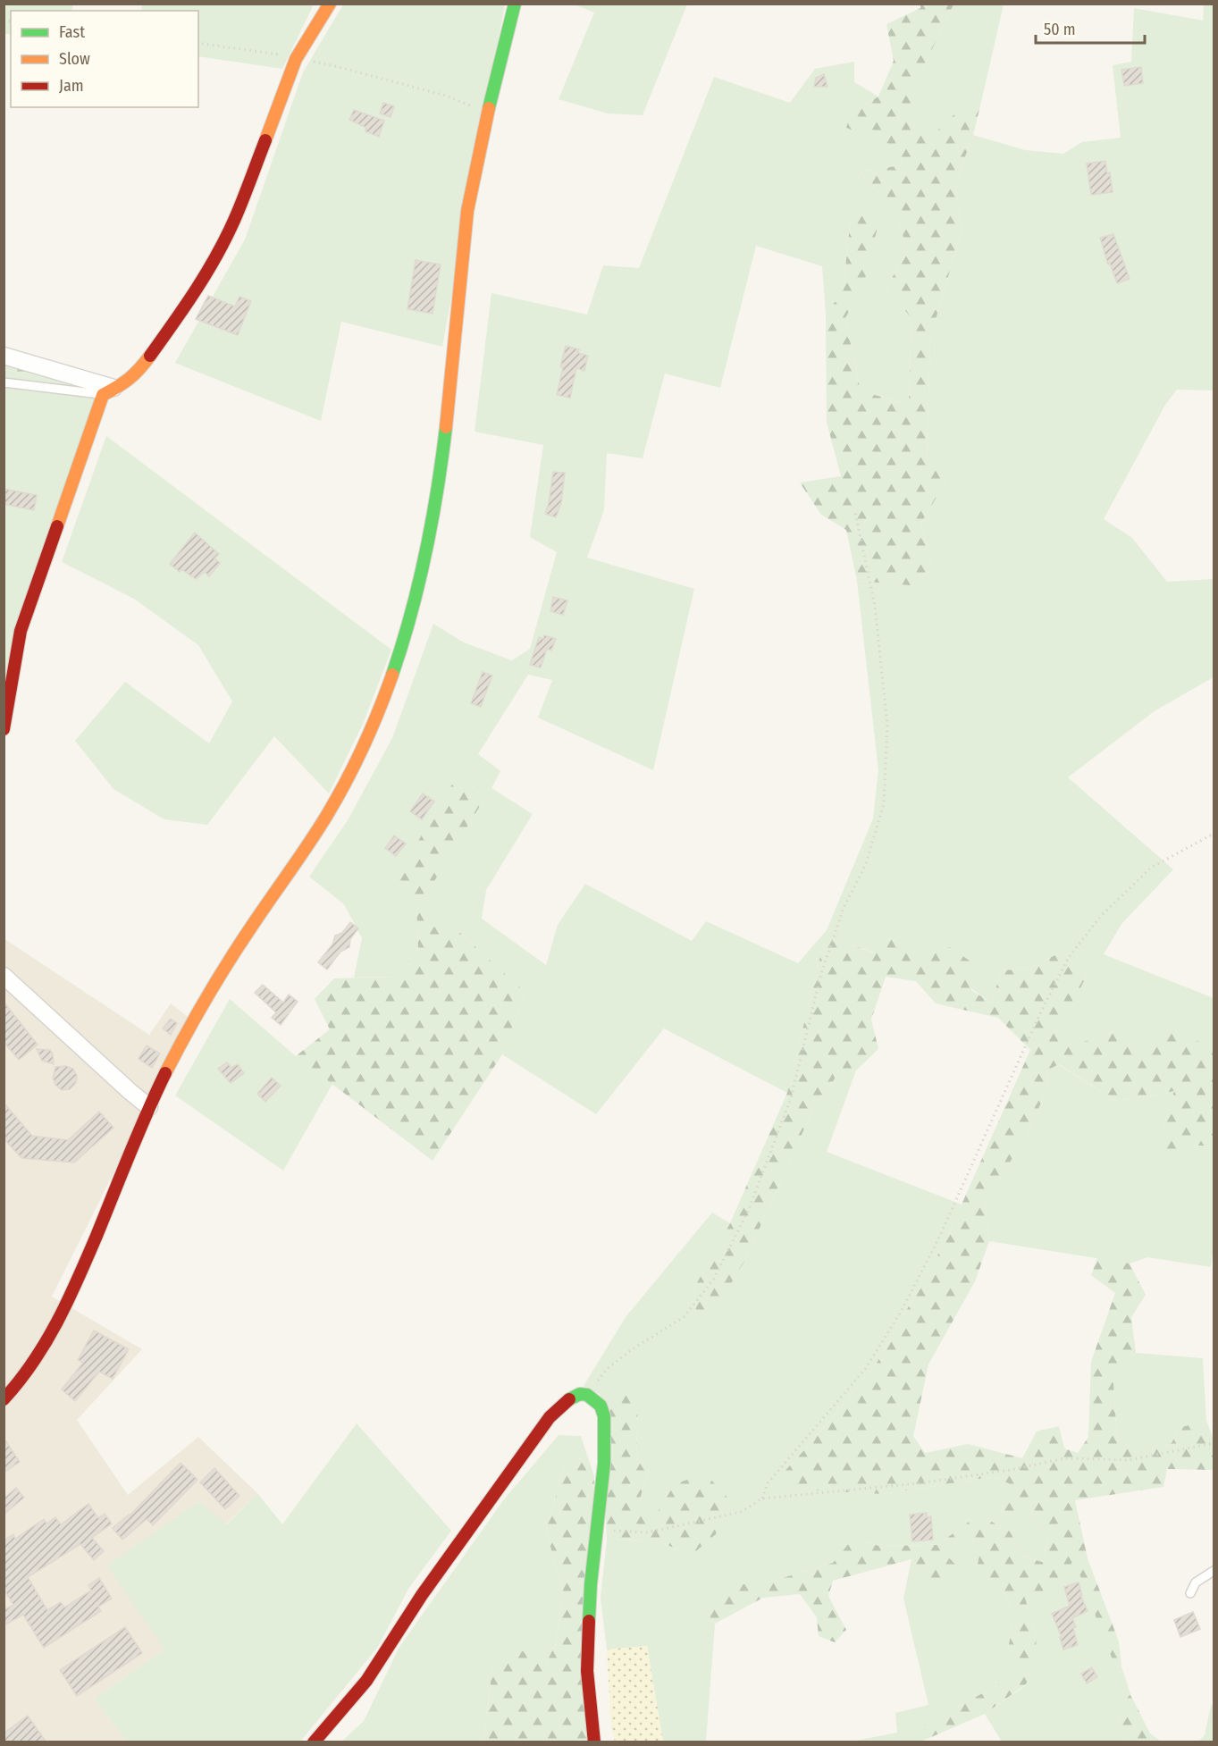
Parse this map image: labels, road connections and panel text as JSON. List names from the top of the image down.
{
  "legend": ["Fast", "Slow", "Jam"],
  "scale_bar": "50 m"
}
